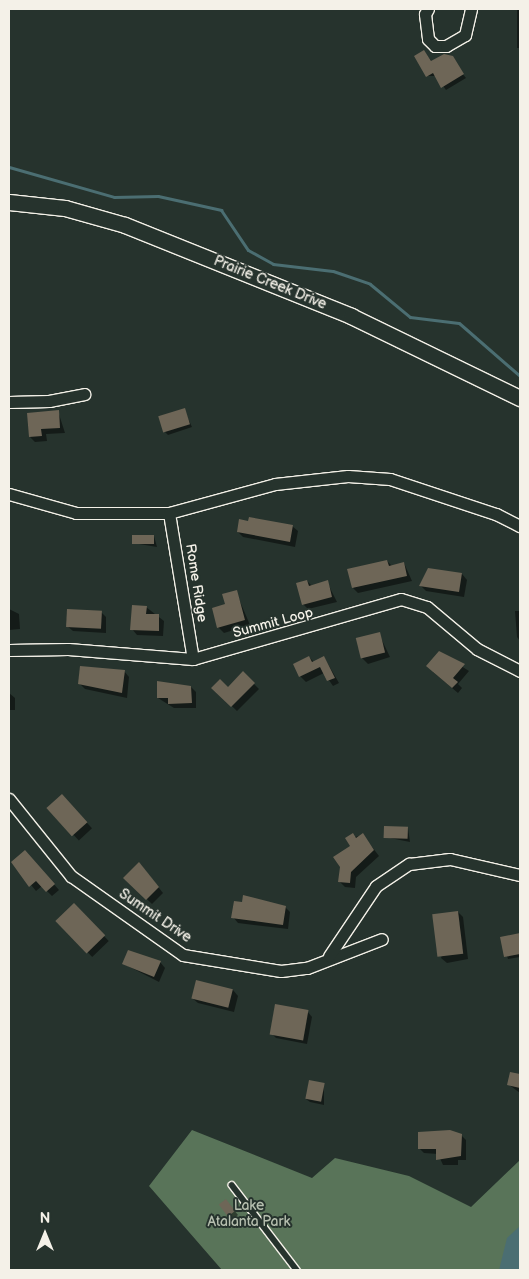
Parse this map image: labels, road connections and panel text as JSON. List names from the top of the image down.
{
  "streets": {
    "main road": ["Prairie Creek Drive"],
    "street": ["Rome Ridge", "Summit Loop", "Summit Drive"]
  },
  "crossings": [
    ["Rome Ridge", "Summit Loop"]
  ],
  "parks": ["Lake Atalanta Park"],
  "north": "top"
}
